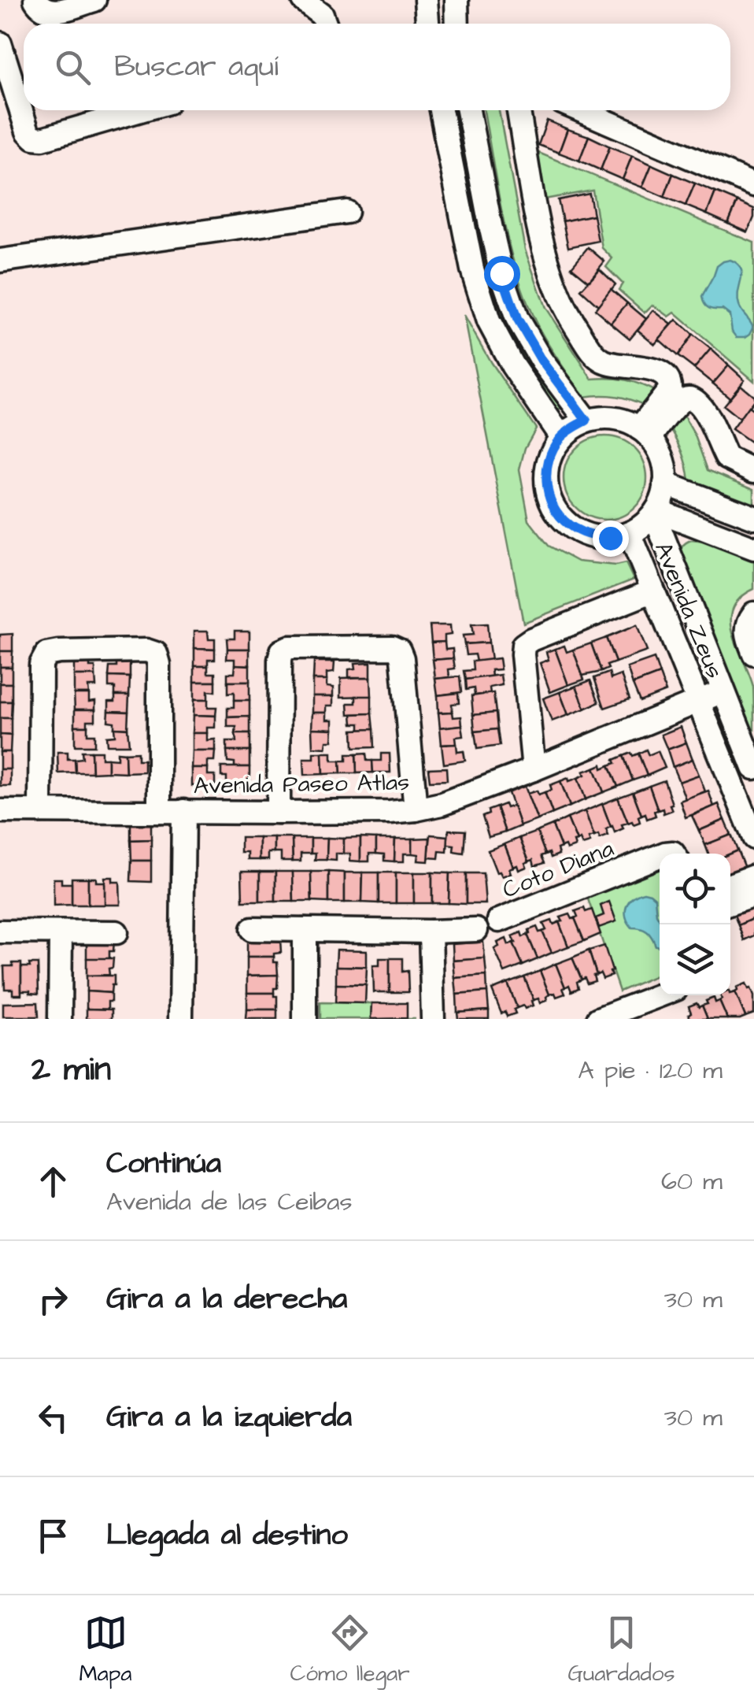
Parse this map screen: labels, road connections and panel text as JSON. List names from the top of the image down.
{
  "streets": {
    "street": ["Avenida Zeus", "Avenida Paseo Atlas", "Coto Diana"]
  },
  "crossings": [
    ["Avenida Zeus", "Avenida Paseo Atlas"]
  ],
  "page": {
    "search": "Buscar aquí",
    "heading": ["2 min", "A pie · 120 m"],
    "list": [
      ["Continúa", "Avenida de las Ceibas", "60 m"],
      ["Gira a la derecha", "30 m"],
      ["Gira a la izquierda", "30 m"],
      "Llegada al destino"
    ],
    "nav": ["Mapa", "Cómo llegar", "Guardados"]
  }
}
